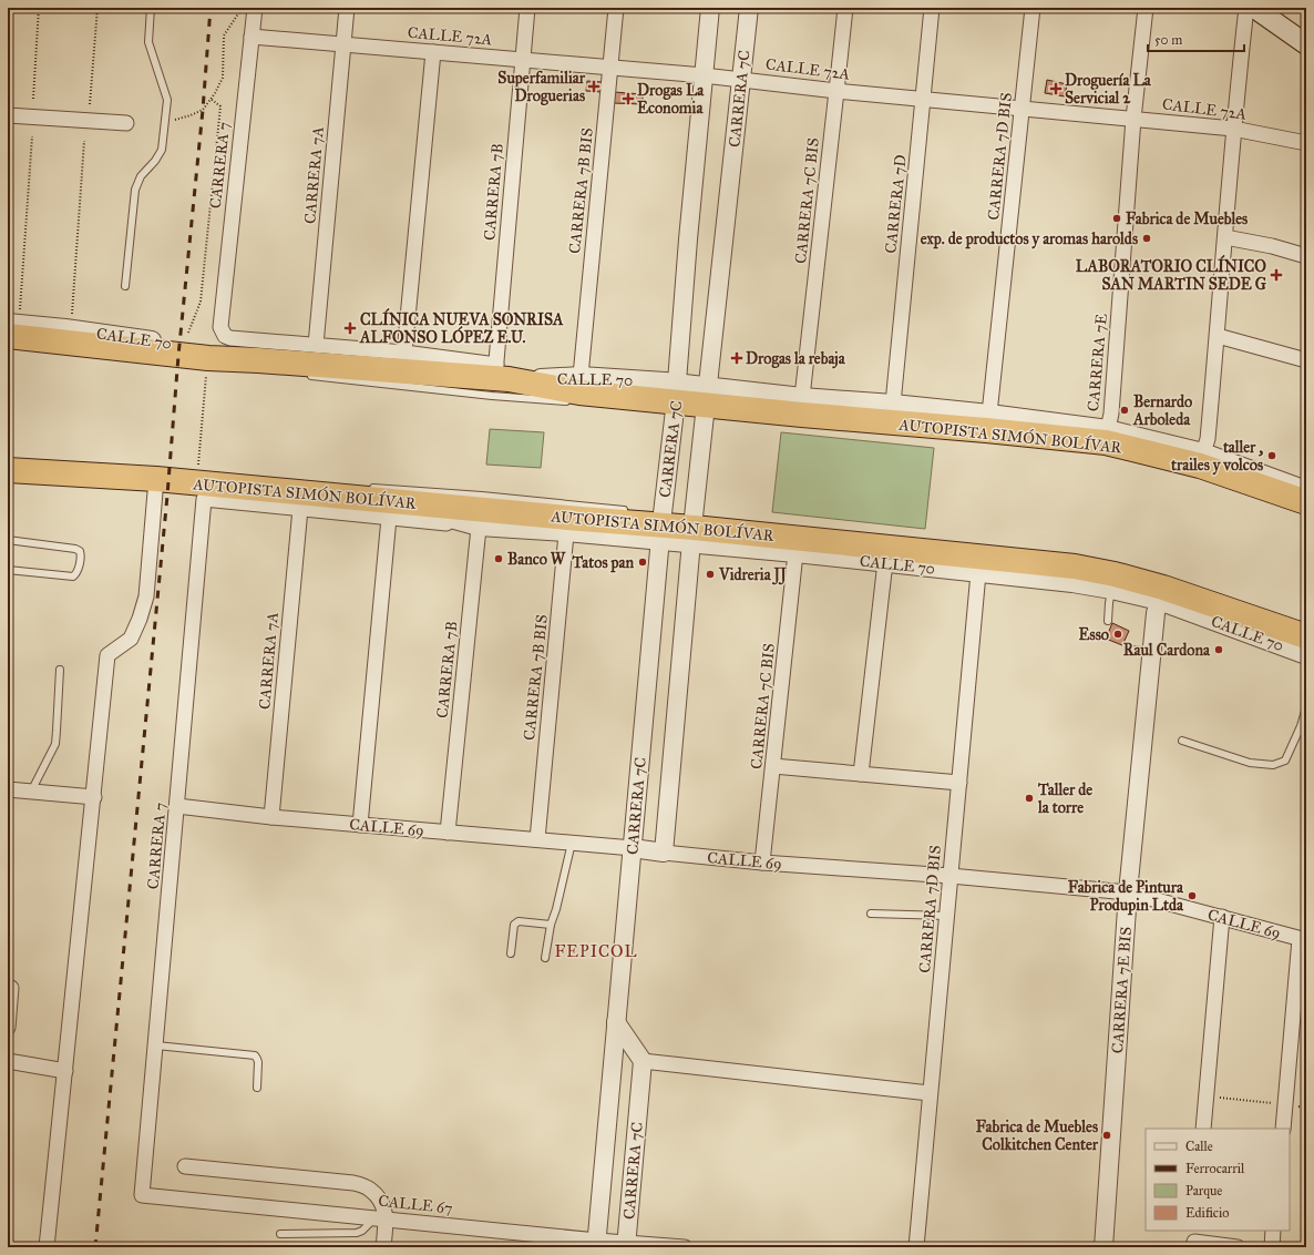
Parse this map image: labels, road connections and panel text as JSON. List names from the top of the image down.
{
  "streets": {
    "highway": ["CALLE 70", "AUTOPISTA SIMÓN BOLÍVAR"],
    "street": [
      "CALLE 72A",
      "CARRERA 7C",
      "CARRERA 7D BIS",
      "CARRERA 7",
      "CARRERA 7A",
      "CARRERA 7B BIS",
      "CARRERA 7B",
      "CARRERA 7C BIS",
      "CARRERA 7D",
      "CARRERA 7E",
      "CALLE 69",
      "CARRERA 7E BIS",
      "CALLE 67"
    ]
  },
  "crossings": [
    ["CALLE 72A", "CARRERA 7C"],
    ["CALLE 72A", "CARRERA 7D BIS"],
    ["CALLE 72A", "CARRERA 7"],
    ["CALLE 72A", "CARRERA 7A"],
    ["CALLE 72A", "CARRERA 7B BIS"],
    ["CALLE 72A", "CARRERA 7B"],
    ["CALLE 72A", "CARRERA 7C BIS"],
    ["CALLE 72A", "CARRERA 7D"],
    ["CALLE 72A", "CARRERA 7E"],
    ["CARRERA 7C", "CALLE 70"],
    ["CARRERA 7C", "AUTOPISTA SIMÓN BOLÍVAR"],
    ["CARRERA 7C", "CALLE 69"],
    ["CARRERA 7C", "CALLE 67"],
    ["CARRERA 7D BIS", "CALLE 70"],
    ["CARRERA 7D BIS", "AUTOPISTA SIMÓN BOLÍVAR"],
    ["CARRERA 7D BIS", "CALLE 69"],
    ["CARRERA 7", "CARRERA 7A"],
    ["CARRERA 7", "CALLE 69"],
    ["CARRERA 7", "CALLE 67"],
    ["CARRERA 7A", "CALLE 69"],
    ["CARRERA 7B BIS", "CALLE 70"],
    ["CARRERA 7B BIS", "AUTOPISTA SIMÓN BOLÍVAR"],
    ["CARRERA 7B BIS", "CALLE 69"],
    ["CARRERA 7B", "CALLE 70"],
    ["CARRERA 7B", "AUTOPISTA SIMÓN BOLÍVAR"],
    ["CARRERA 7B", "CALLE 69"],
    ["CARRERA 7C BIS", "CALLE 70"],
    ["CARRERA 7C BIS", "CALLE 69"],
    ["CARRERA 7D", "CALLE 70"],
    ["CALLE 70", "AUTOPISTA SIMÓN BOLÍVAR"],
    ["CALLE 70", "CARRERA 7E BIS"],
    ["CALLE 69", "CARRERA 7E BIS"]
  ],
  "districts": ["FEPICOL"],
  "places": {
    "health": [
      "Superfamiliar Droguerias",
      "Droguería La Servicial 2",
      "Drogas La Economia",
      "LABORATORIO CLÍNICO SAN MARTIN SEDE G",
      "CLÍNICA NUEVA SONRISA ALFONSO LÓPEZ E.U.",
      "Drogas la rebaja"
    ],
    "other": [
      "Fabrica de Muebles",
      "exp. de productos y aromas harolds",
      "Bernardo Arboleda",
      "taller , trailes y volcos",
      "Banco W",
      "Tatos pan",
      "Vidreria JJ",
      "Esso",
      "Raul Cardona",
      "Taller de la torre",
      "Fabrica de Pintura Produpin Ltda",
      "Fabrica de Muebles Colkitchen Center"
    ]
  },
  "legend": [
    "Calle",
    "Ferrocarril",
    "Parque",
    "Edificio"
  ],
  "scale_bar": "50 m"
}
